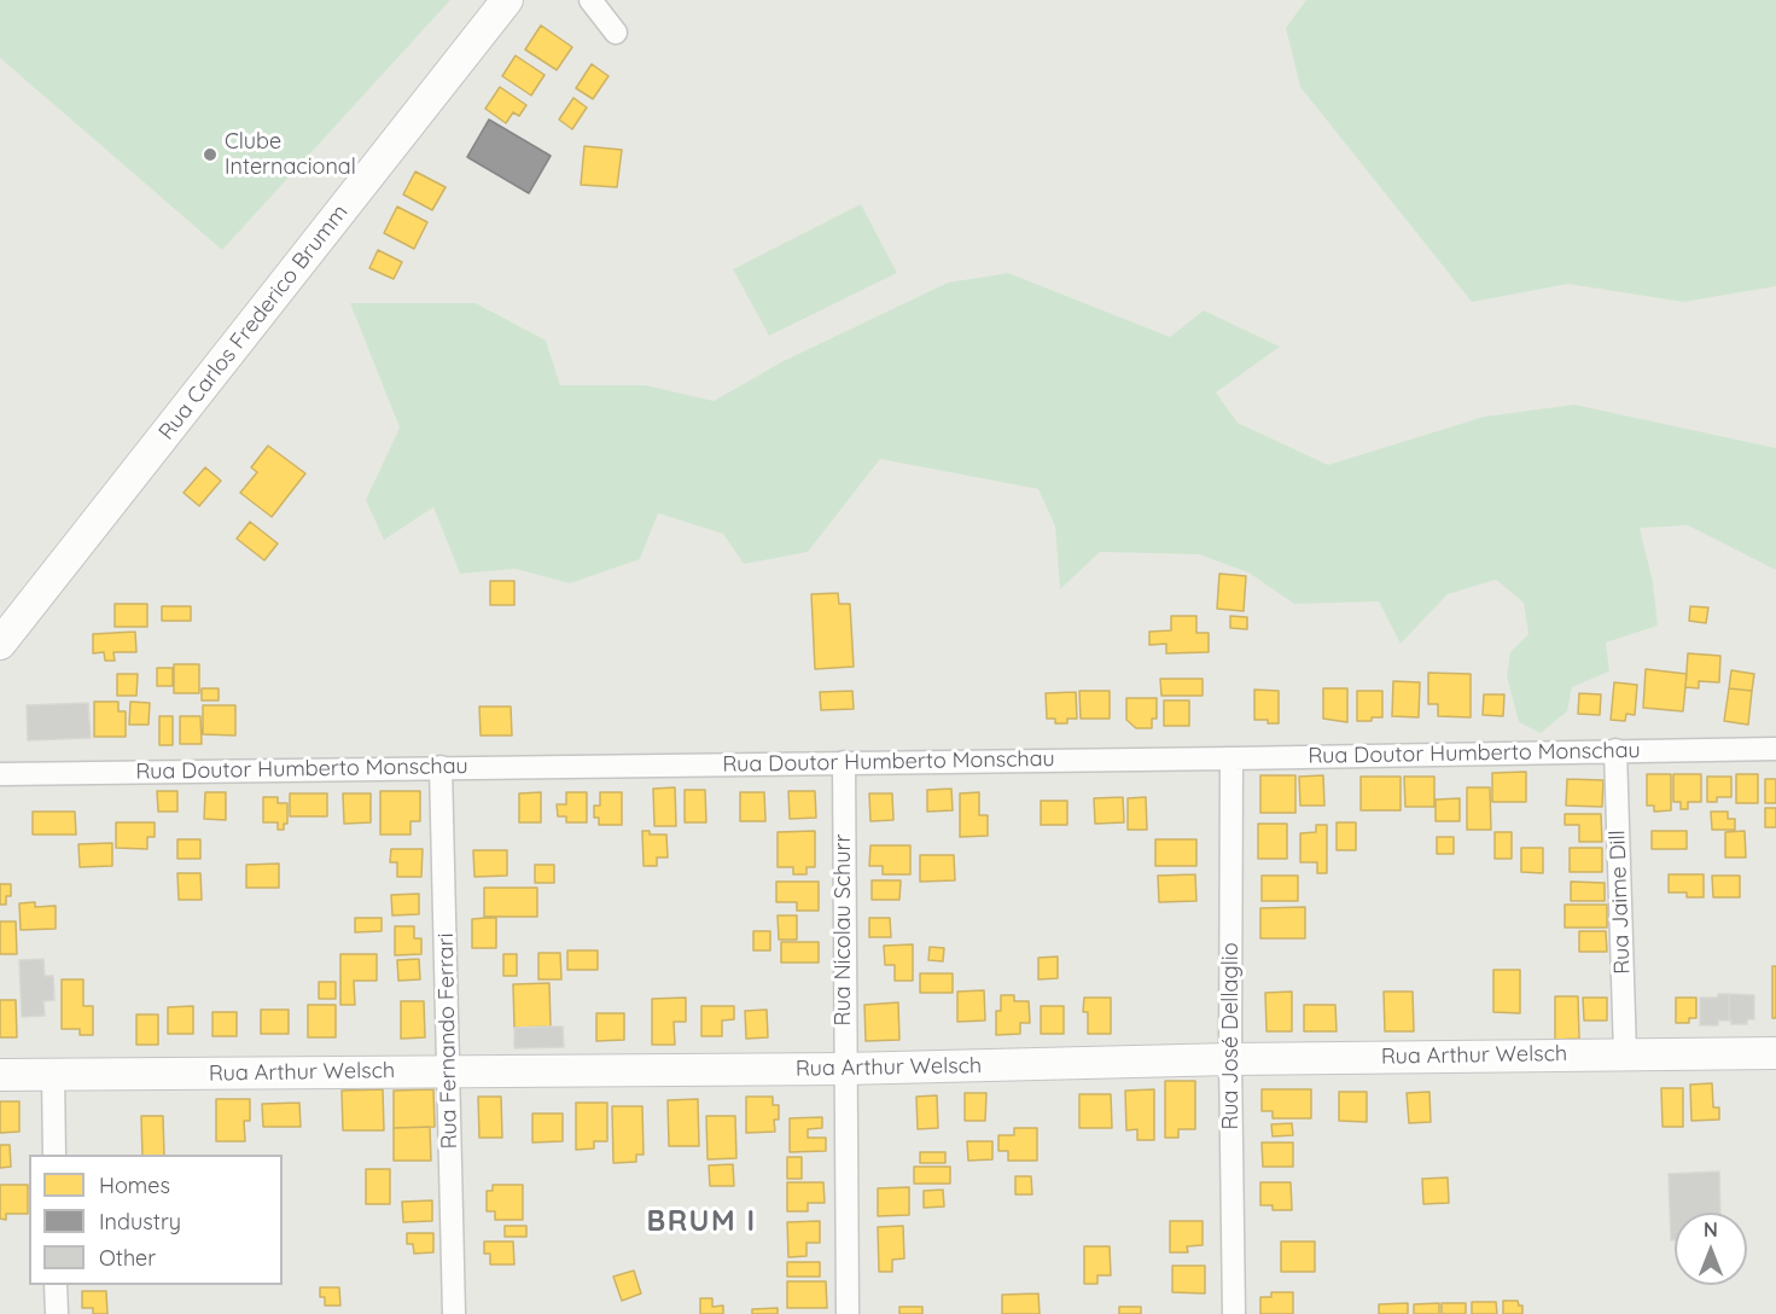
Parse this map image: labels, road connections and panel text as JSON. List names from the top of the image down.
{
  "streets": {
    "street": [
      "Rua Carlos Frederico Brumm",
      "Rua Doutor Humberto Monschau",
      "Rua Jaime Dill",
      "Rua Nicolau Schurr",
      "Rua José Dellaglio",
      "Rua Fernando Ferrari",
      "Rua Arthur Welsch"
    ]
  },
  "crossings": [
    ["Rua Doutor Humberto Monschau", "Rua Jaime Dill"],
    ["Rua Doutor Humberto Monschau", "Rua Nicolau Schurr"],
    ["Rua Doutor Humberto Monschau", "Rua José Dellaglio"],
    ["Rua Doutor Humberto Monschau", "Rua Fernando Ferrari"],
    ["Rua Jaime Dill", "Rua Arthur Welsch"],
    ["Rua Nicolau Schurr", "Rua Arthur Welsch"],
    ["Rua José Dellaglio", "Rua Arthur Welsch"],
    ["Rua Fernando Ferrari", "Rua Arthur Welsch"]
  ],
  "districts": ["BRUM I"],
  "places": ["Clube Internacional"],
  "legend": ["Homes", "Industry", "Other"],
  "north": "top"
}
